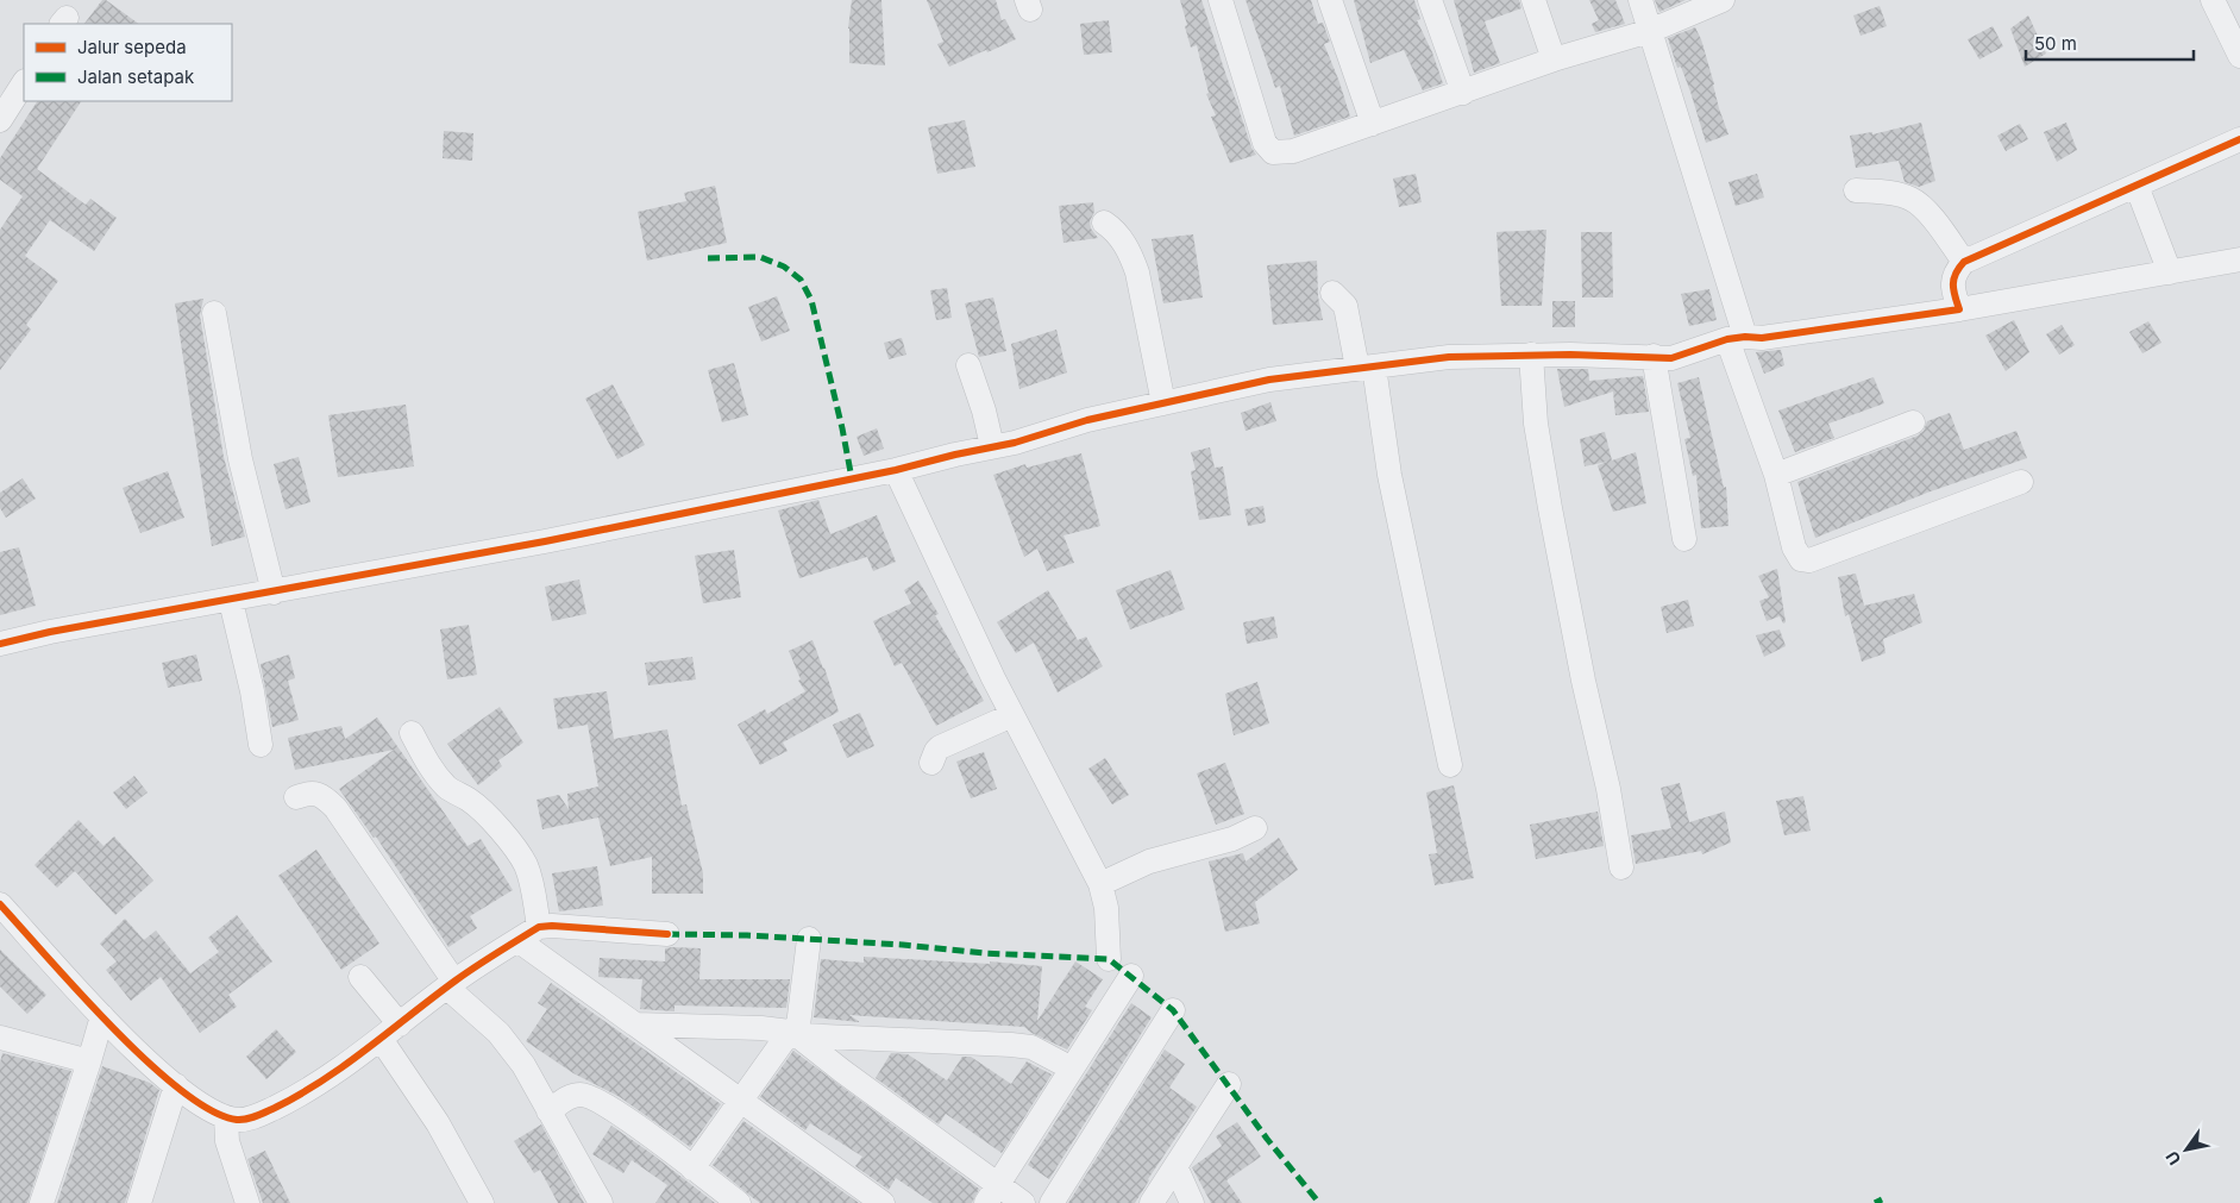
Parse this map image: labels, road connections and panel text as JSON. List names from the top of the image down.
{
  "legend": ["Jalur sepeda", "Jalan setapak"],
  "scale_bar": "50 m",
  "north": "bottom left"
}
